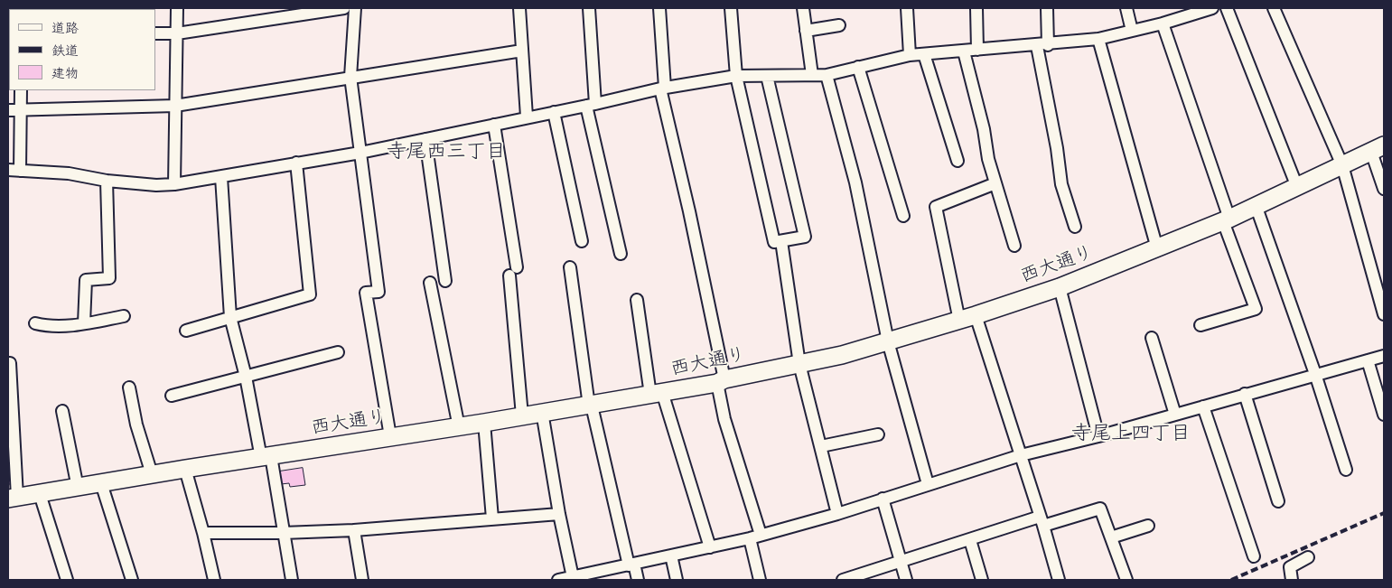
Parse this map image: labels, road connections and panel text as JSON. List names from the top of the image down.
{
  "streets": {
    "street": ["西大通り"]
  },
  "districts": ["寺尾西三丁目", "寺尾上四丁目"],
  "legend": ["道路", "鉄道", "建物"]
}
